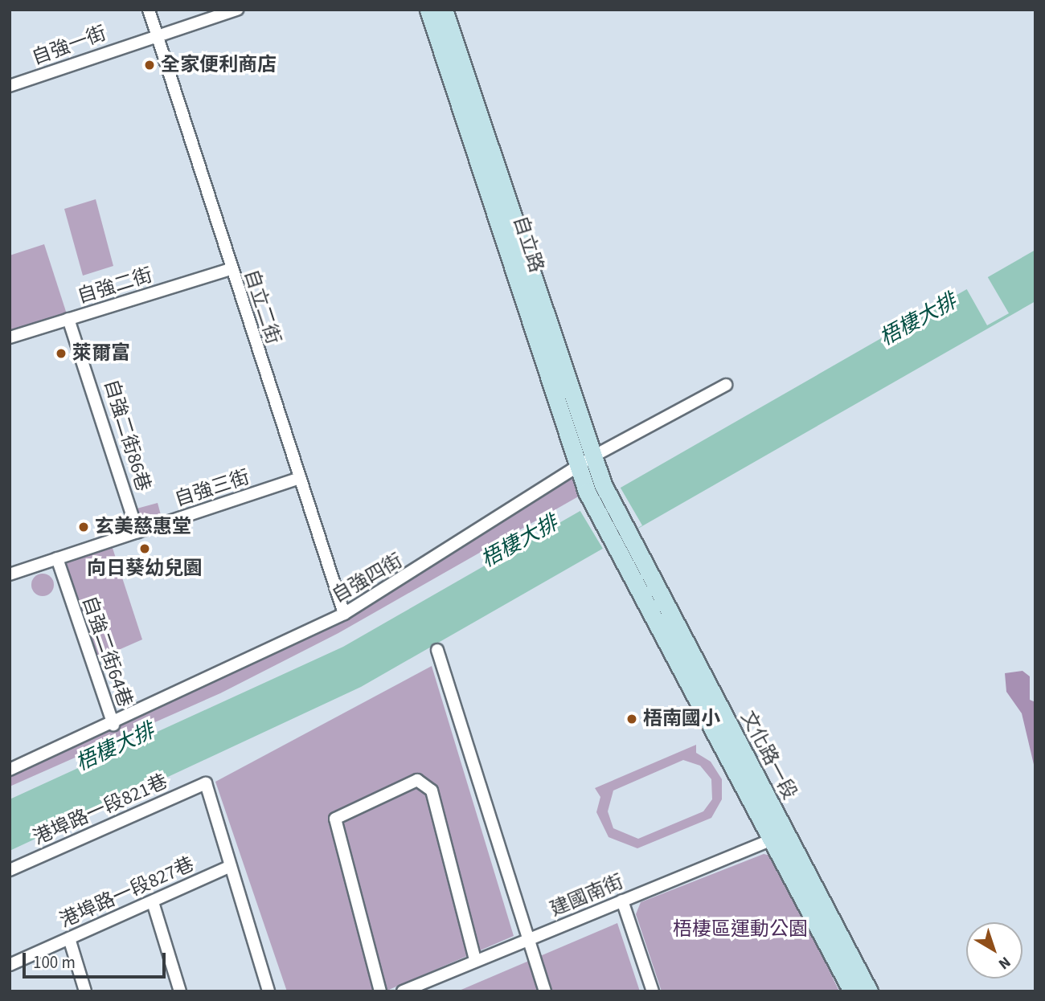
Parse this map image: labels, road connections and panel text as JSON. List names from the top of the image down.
{
  "streets": {
    "street": [
      "自強一街",
      "自立路",
      "自強二街",
      "自立二街",
      "自強二街86巷",
      "自強三街",
      "自強四街",
      "自強二街64巷",
      "文化路一段",
      "港埠路一段821巷",
      "港埠路一段827巷",
      "建國南街"
    ]
  },
  "crossings": [
    ["自強一街", "自立二街"],
    ["自立路", "自強四街"],
    ["自立路", "文化路一段"],
    ["自強二街", "自立二街"],
    ["自強二街", "自強二街86巷"],
    ["自立二街", "自強三街"],
    ["自立二街", "自強四街"],
    ["自強二街86巷", "自強三街"],
    ["自強三街", "自強二街64巷"],
    ["自強四街", "自強二街64巷"],
    ["文化路一段", "建國南街"],
    ["港埠路一段821巷", "港埠路一段827巷"]
  ],
  "water": ["梧棲大排"],
  "parks": ["梧棲區運動公園"],
  "places": [
    "全家便利商店",
    "萊爾富",
    "玄美慈惠堂",
    "向日葵幼兒園",
    "梧南國小"
  ],
  "scale_bar": "100 m",
  "north": "bottom right"
}
